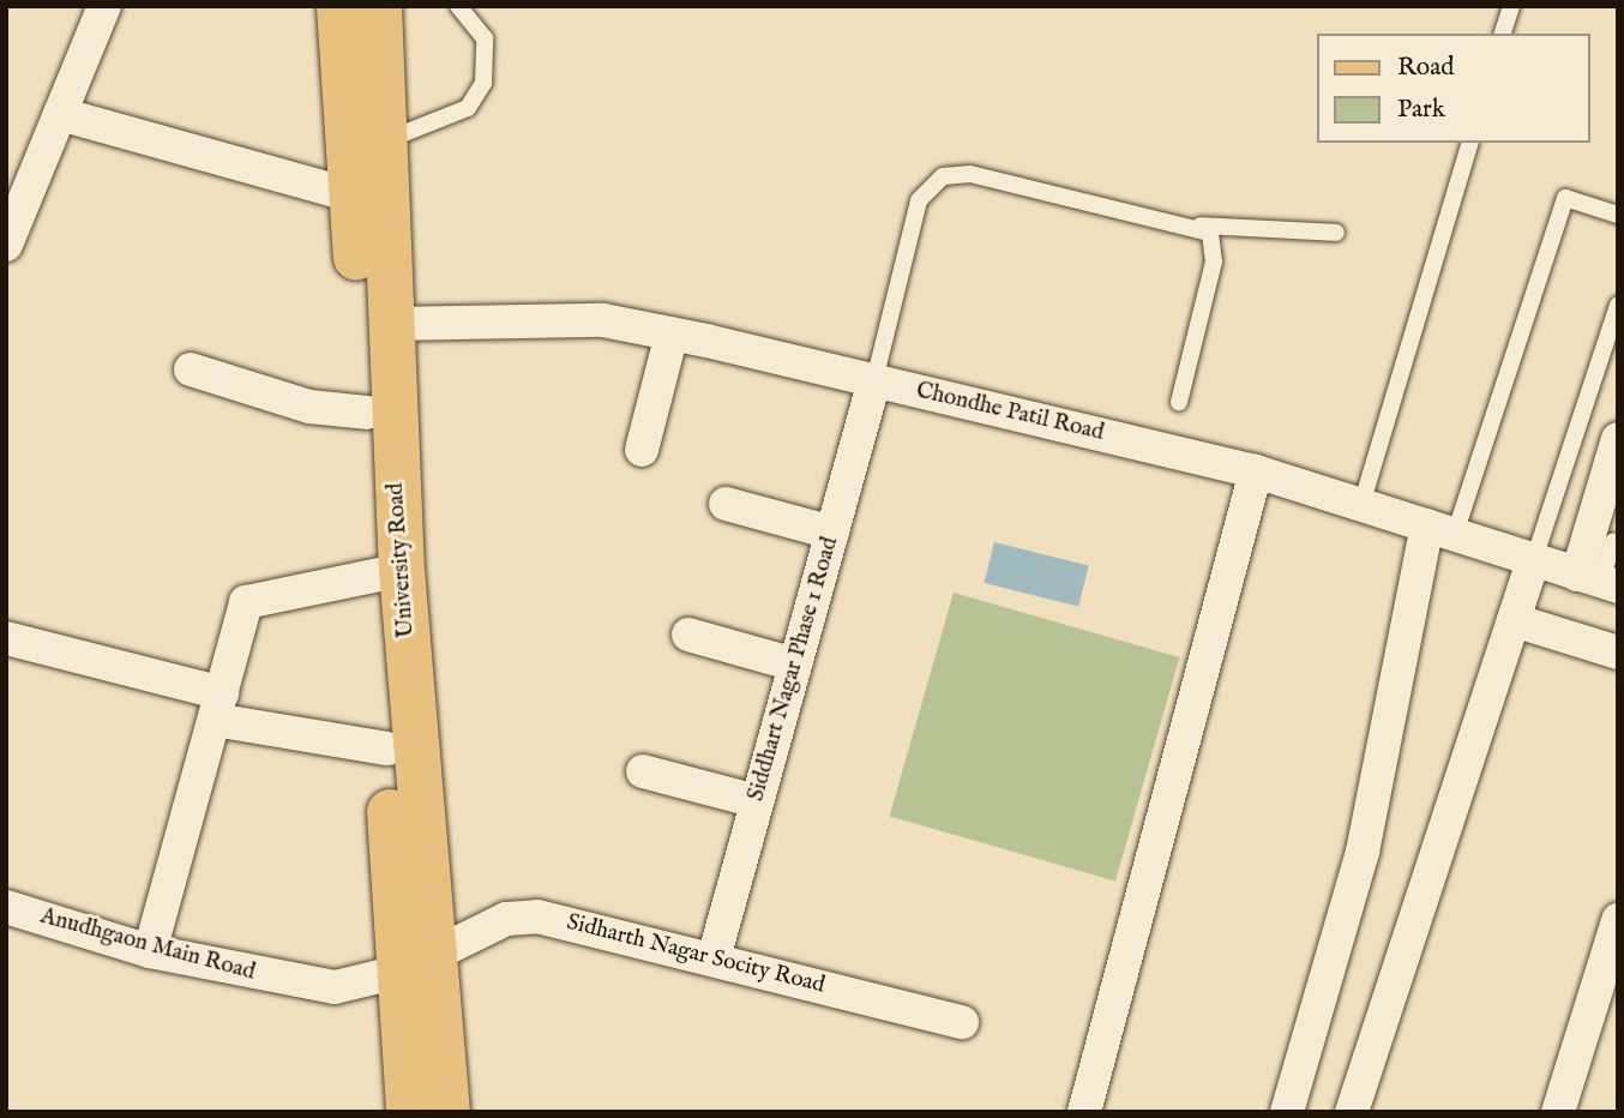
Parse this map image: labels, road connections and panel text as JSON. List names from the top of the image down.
{
  "streets": {
    "main road": ["University Road"],
    "street": [
      "Chondhe Patil Road",
      "Siddhart Nagar Phase 1 Road",
      "Anudhgaon Main Road",
      "Sidharth Nagar Socity Road"
    ]
  },
  "crossings": [
    ["Chondhe Patil Road", "University Road"],
    ["Chondhe Patil Road", "Siddhart Nagar Phase 1 Road"],
    ["University Road", "Anudhgaon Main Road"],
    ["University Road", "Sidharth Nagar Socity Road"],
    ["Siddhart Nagar Phase 1 Road", "Sidharth Nagar Socity Road"],
    ["Anudhgaon Main Road", "Sidharth Nagar Socity Road"]
  ],
  "legend": ["Road", "Park"]
}
